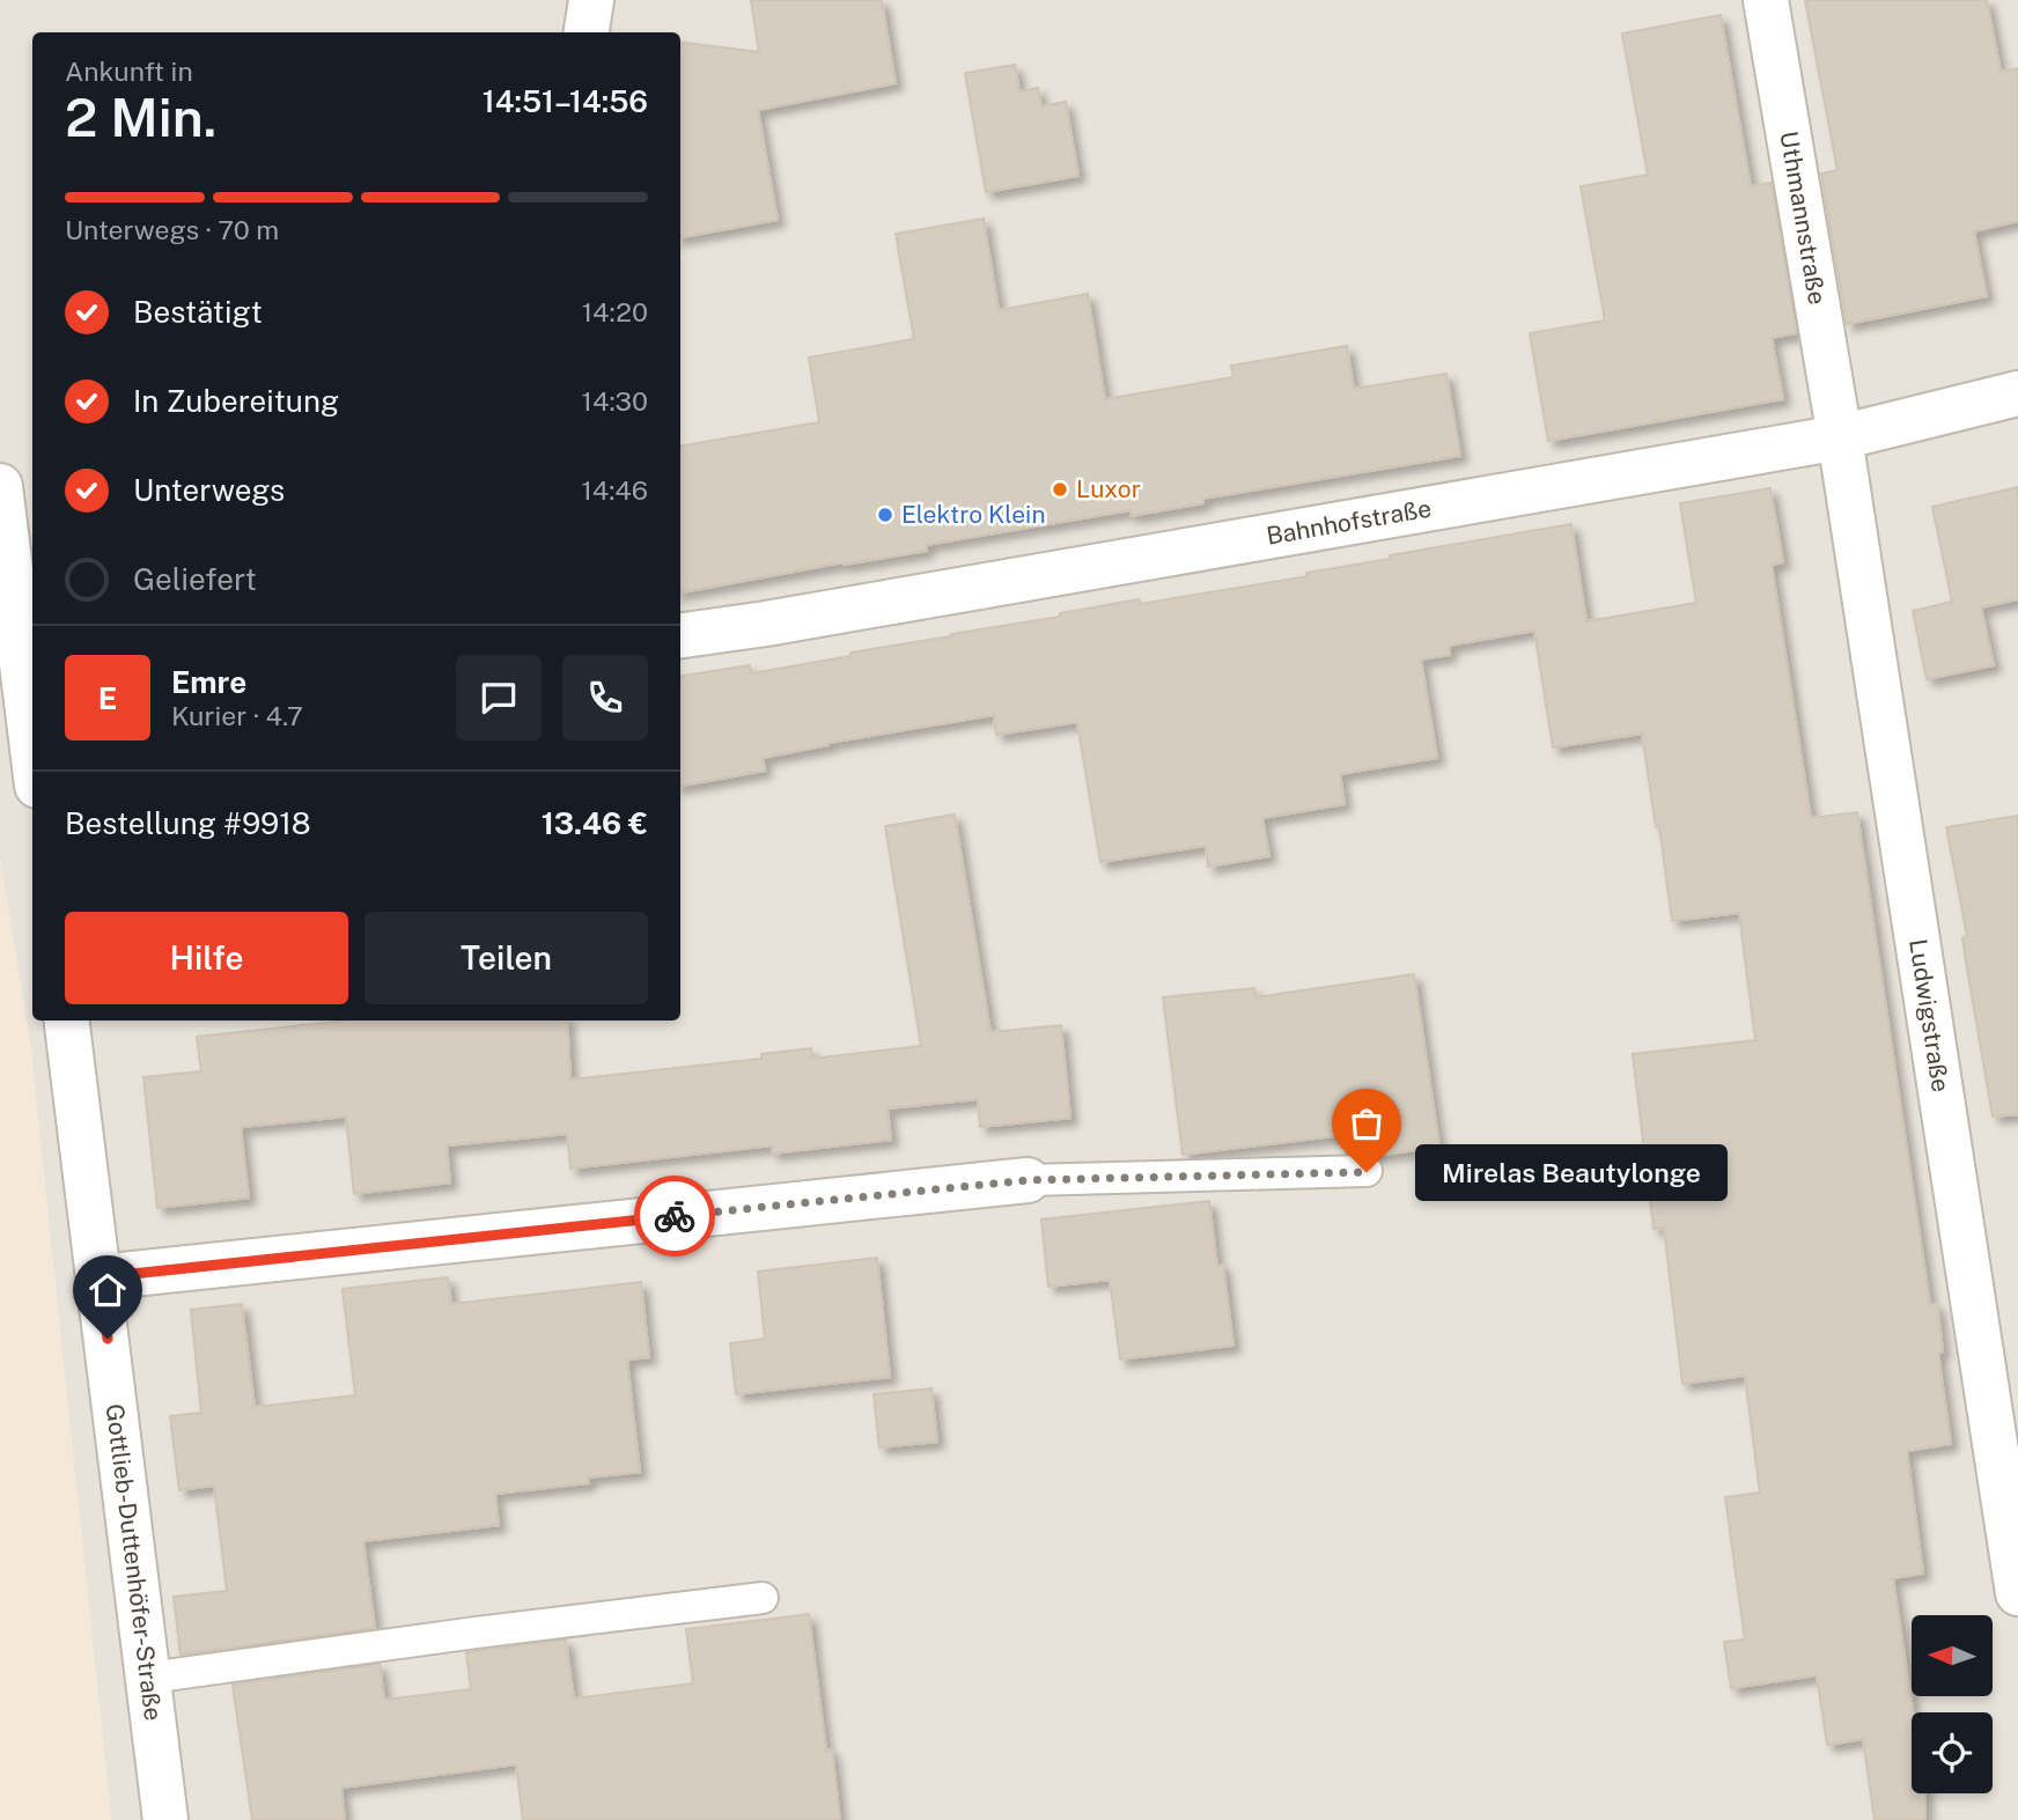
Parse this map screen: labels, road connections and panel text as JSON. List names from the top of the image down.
{
  "streets": {
    "street": [
      "Uthmannstraße",
      "Bahnhofstraße",
      "Ludwigstraße",
      "Gottlieb-Duttenhöfer-Straße"
    ]
  },
  "crossings": [
    ["Uthmannstraße", "Bahnhofstraße"],
    ["Uthmannstraße", "Ludwigstraße"],
    ["Bahnhofstraße", "Ludwigstraße"]
  ],
  "places": ["Luxor", "Elektro Klein", "Mirelas Beautylonge"],
  "north": "left",
  "page": {
    "heading": ["2 Min.", "Ankunft in", "14:51–14:56"],
    "panel": [
      "Emre",
      "Kurier · 4.7",
      "Bestellung #9918",
      "13.46 €"
    ],
    "bar": "Unterwegs · 70 m",
    "list": [
      ["Bestätigt", "14:20"],
      ["In Zubereitung", "14:30"],
      ["Unterwegs", "14:46"],
      "Geliefert"
    ],
    "round": "E",
    "buttons": ["Hilfe", "Teilen"],
    "bubble": "Mirelas Beautylonge"
  }
}
